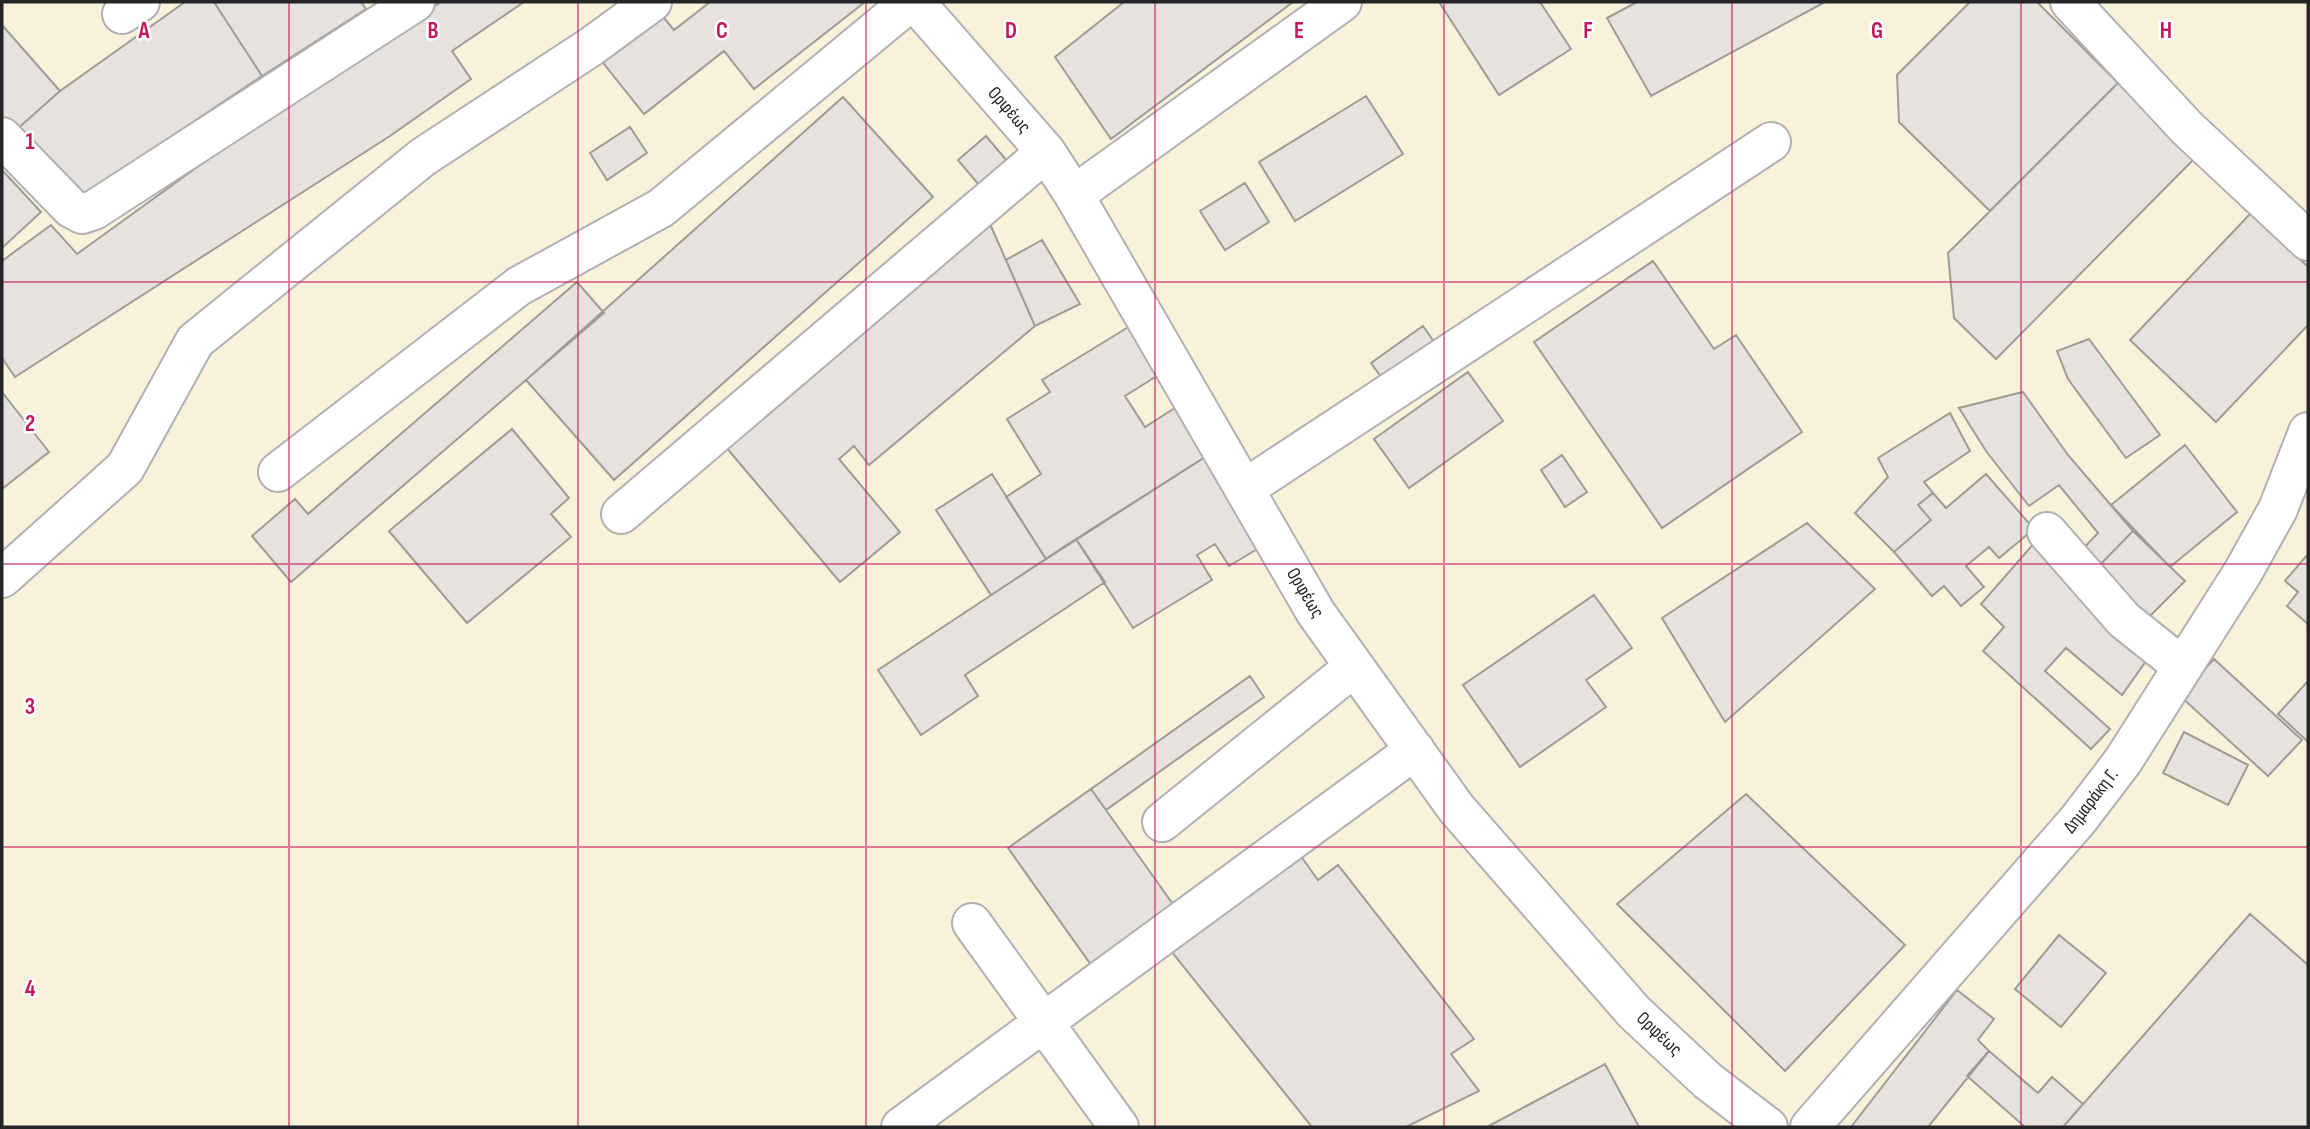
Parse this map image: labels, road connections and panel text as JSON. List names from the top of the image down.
{
  "streets": {
    "street": ["Ορφέως", "Δημαράκη Γ."]
  },
  "grid": {
    "columns": [
      "A",
      "B",
      "C",
      "D",
      "E",
      "F",
      "G",
      "H"
    ],
    "rows": [
      "1",
      "2",
      "3",
      "4"
    ]
  }
}
